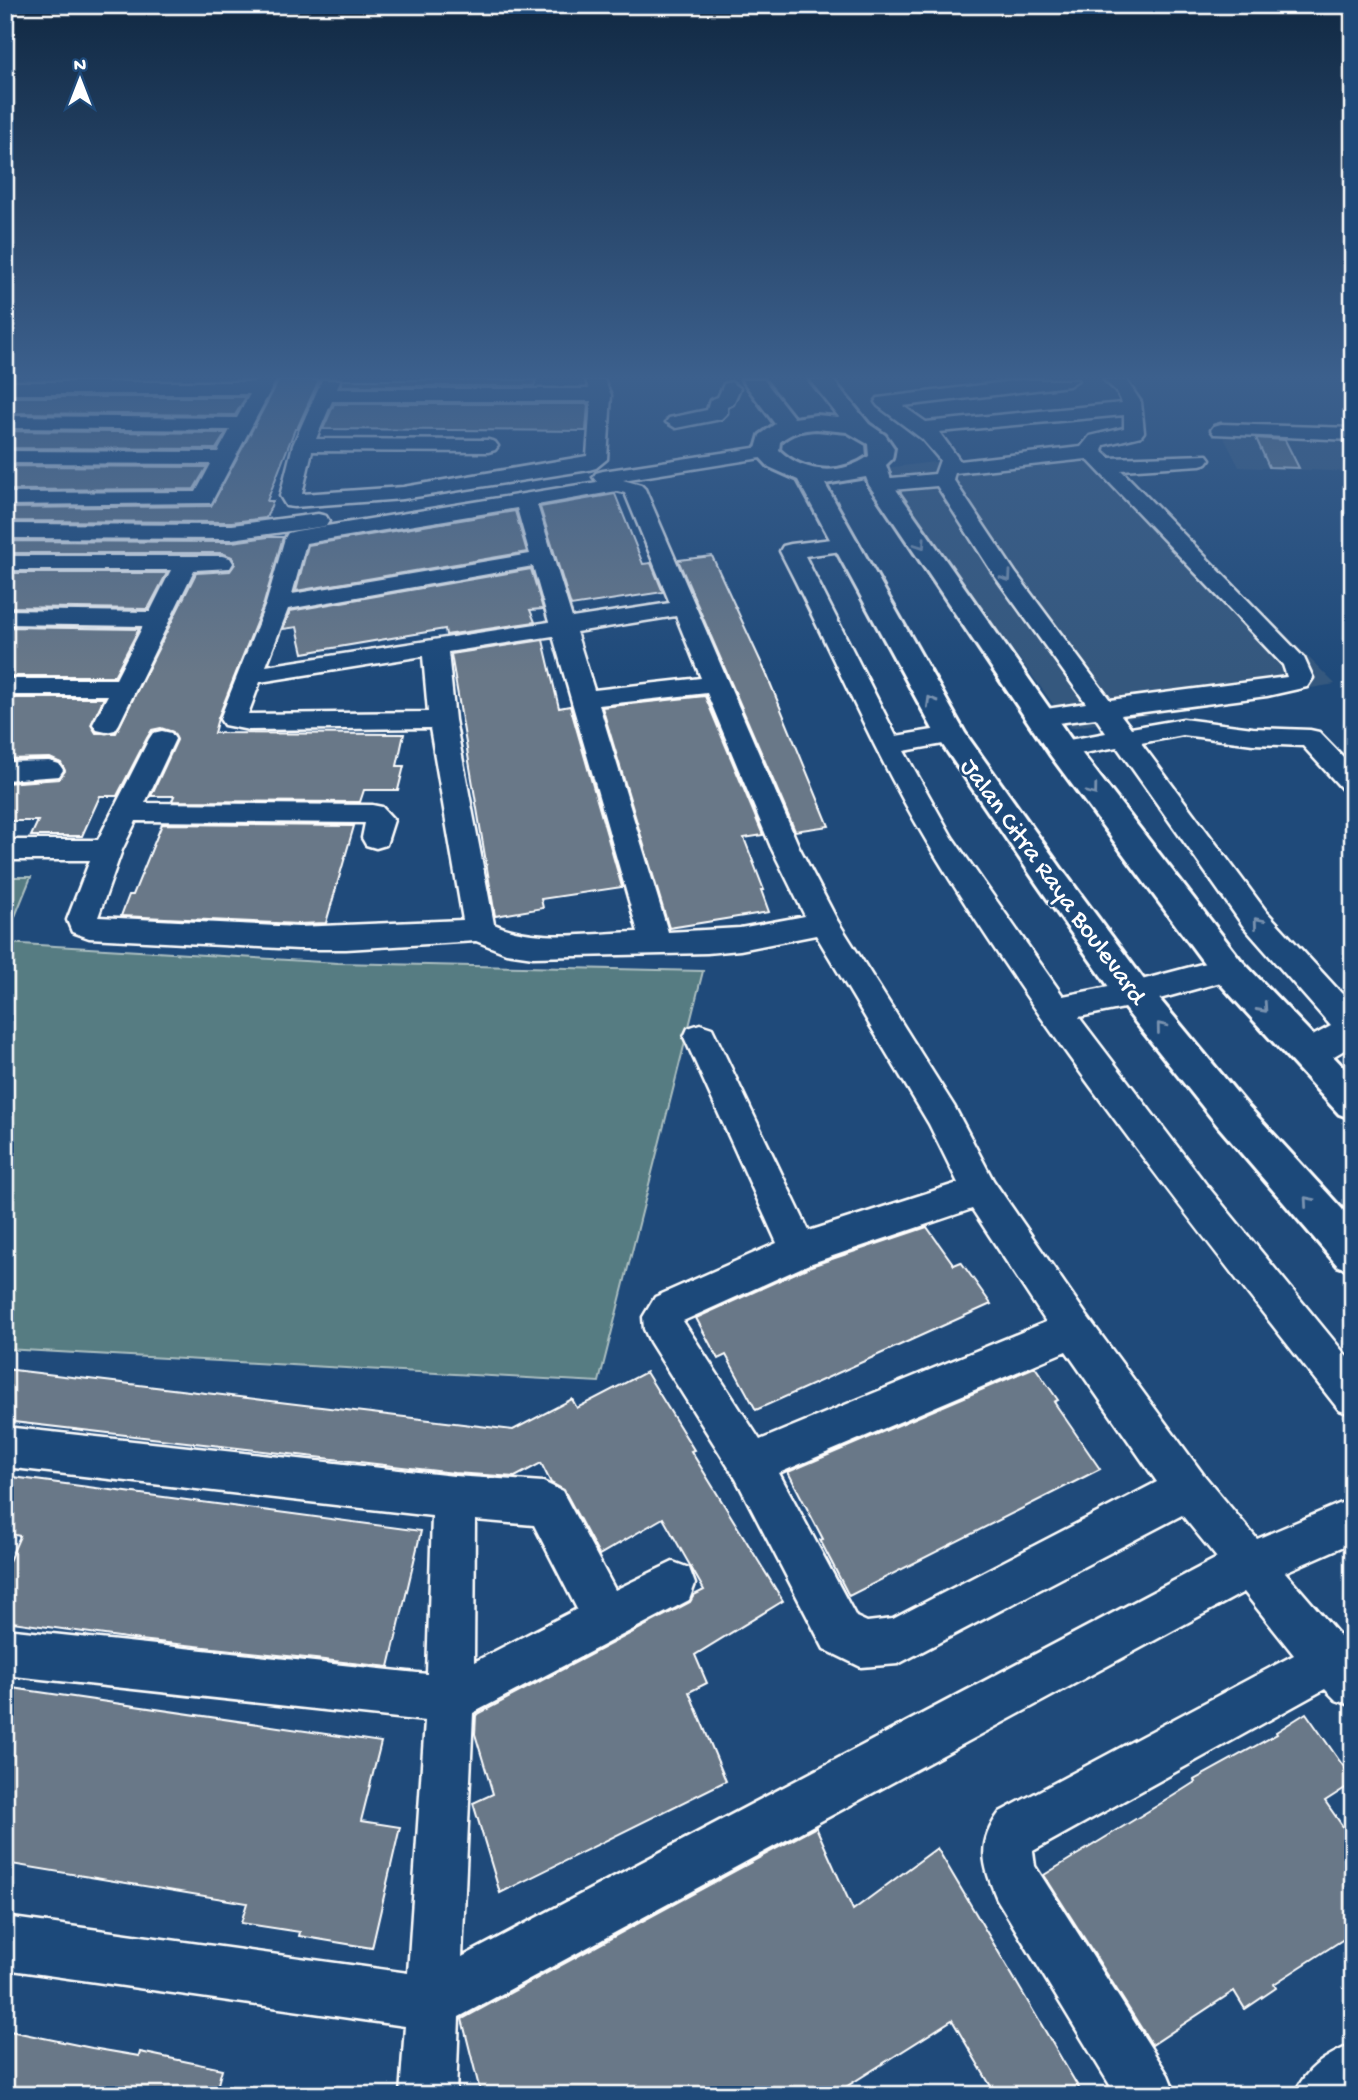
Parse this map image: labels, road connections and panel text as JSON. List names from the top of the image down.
{
  "streets": {
    "main road": ["Jalan Citra Raya Boulevard"]
  },
  "north": "top"
}
